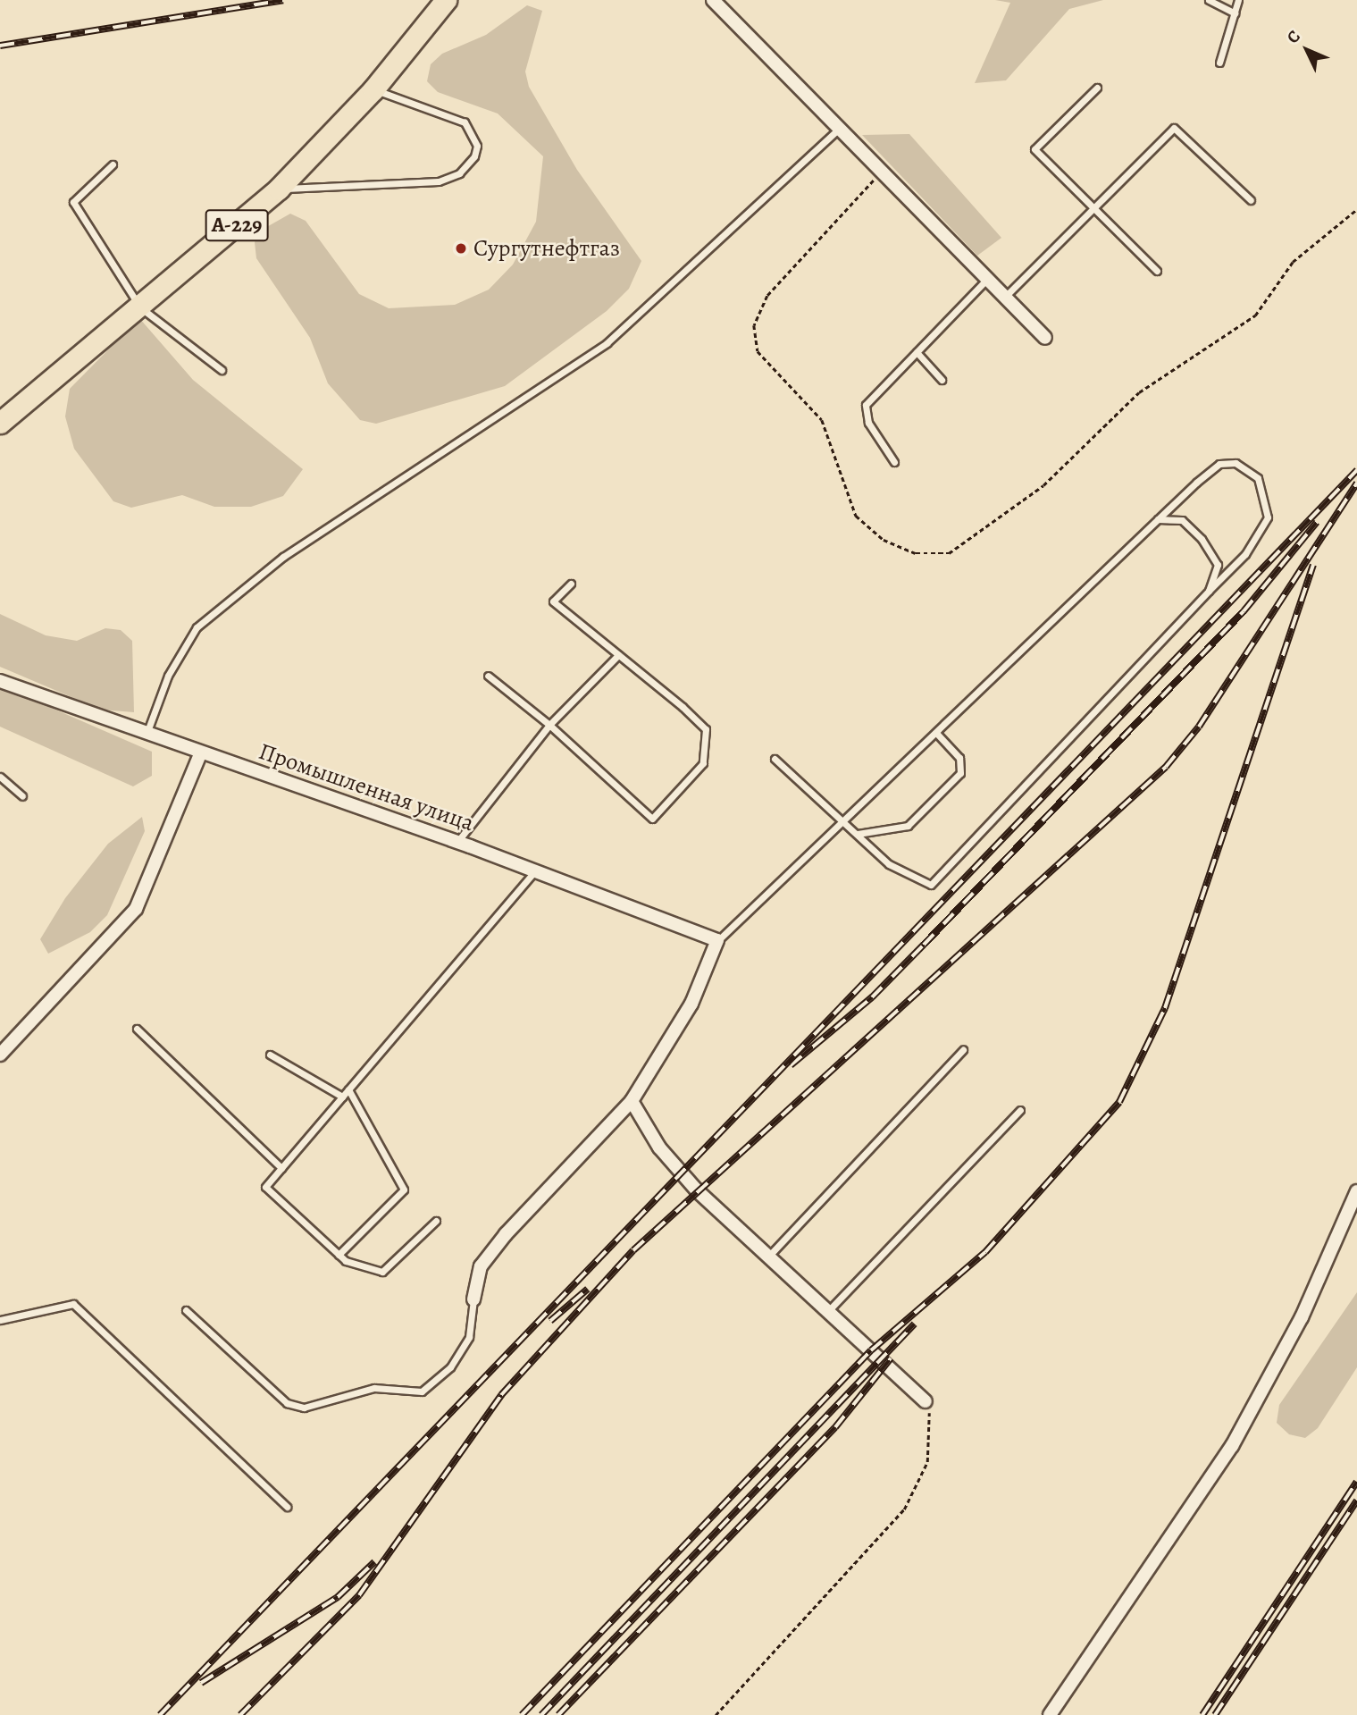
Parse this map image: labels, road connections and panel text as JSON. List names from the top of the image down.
{
  "streets": {
    "highway": ["А-229"],
    "street": ["Промышленная улица"]
  },
  "places": ["Сургутнефтгаз"],
  "north": "top left"
}
